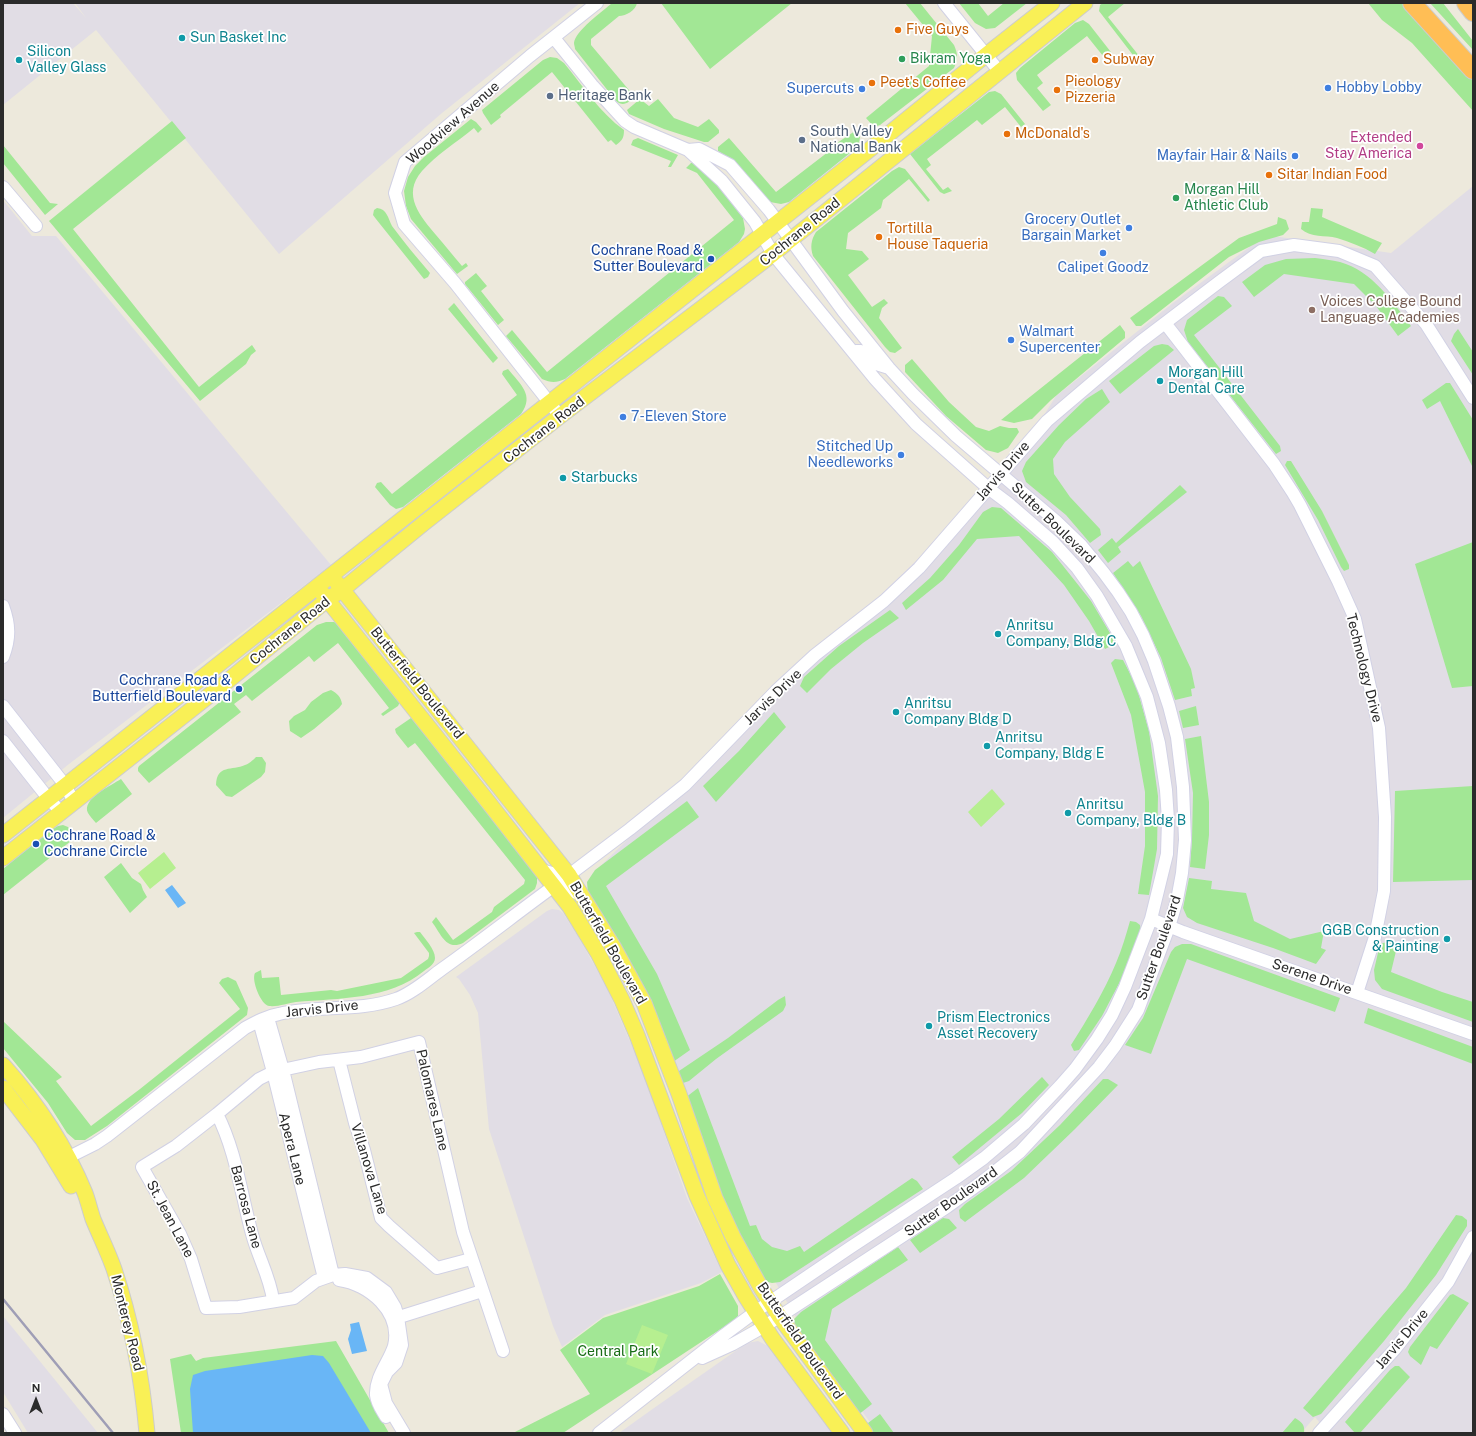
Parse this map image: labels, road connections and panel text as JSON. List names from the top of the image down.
{
  "streets": {
    "main road": ["Cochrane Road", "Butterfield Boulevard", "Monterey Road"],
    "street": [
      "Woodview Avenue",
      "Jarvis Drive",
      "Sutter Boulevard",
      "Technology Drive",
      "Serene Drive",
      "Palomares Lane",
      "Apera Lane",
      "Villanova Lane",
      "Barrosa Lane",
      "St. Jean Lane"
    ]
  },
  "crossings": [
    ["Woodview Avenue", "Cochrane Road"],
    ["Woodview Avenue", "Sutter Boulevard"],
    ["Cochrane Road", "Sutter Boulevard"],
    ["Cochrane Road", "Butterfield Boulevard"],
    ["Jarvis Drive", "Sutter Boulevard"],
    ["Jarvis Drive", "Technology Drive"],
    ["Jarvis Drive", "Butterfield Boulevard"],
    ["Jarvis Drive", "Apera Lane"],
    ["Jarvis Drive", "Monterey Road"],
    ["Sutter Boulevard", "Butterfield Boulevard"],
    ["Sutter Boulevard", "Serene Drive"],
    ["Technology Drive", "Serene Drive"],
    ["Palomares Lane", "Apera Lane"],
    ["Palomares Lane", "Villanova Lane"],
    ["Palomares Lane", "St. Jean Lane"],
    ["Apera Lane", "St. Jean Lane"],
    ["Barrosa Lane", "St. Jean Lane"]
  ],
  "parks": ["Central Park"],
  "places": [
    "Five Guys",
    "Sun Basket Inc",
    "Bikram Yoga",
    "Silicon Valley Glass",
    "Subway",
    "Peet's Coffee",
    "Hobby Lobby",
    "Supercuts",
    "Pieology Pizzeria",
    "Heritage Bank",
    "McDonald's",
    "South Valley National Bank",
    "Extended Stay America",
    "Mayfair Hair & Nails",
    "Sitar Indian Food",
    "Morgan Hill Athletic Club",
    "Grocery Outlet Bargain Market",
    "Tortilla House Taqueria",
    "Calipet Goodz",
    "Cochrane Road & Sutter Boulevard",
    "Voices College Bound Language Academies",
    "Walmart Supercenter",
    "Morgan Hill Dental Care",
    "7-Eleven Store",
    "Stitched Up Needleworks",
    "Starbucks",
    "Anritsu Company, Bldg C",
    "Cochrane Road & Butterfield Boulevard",
    "Anritsu Company Bldg D",
    "Anritsu Company, Bldg E",
    "Anritsu Company, Bldg B",
    "Cochrane Road & Cochrane Circle",
    "GGB Construction & Painting",
    "Prism Electronics Asset Recovery"
  ],
  "north": "top"
}
